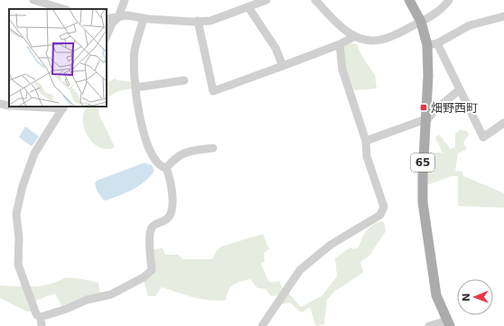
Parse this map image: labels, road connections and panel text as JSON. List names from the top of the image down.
{
  "streets": {
    "main road": ["65"]
  },
  "places": {
    "transit": ["畑野西町"]
  },
  "north": "left"
}
